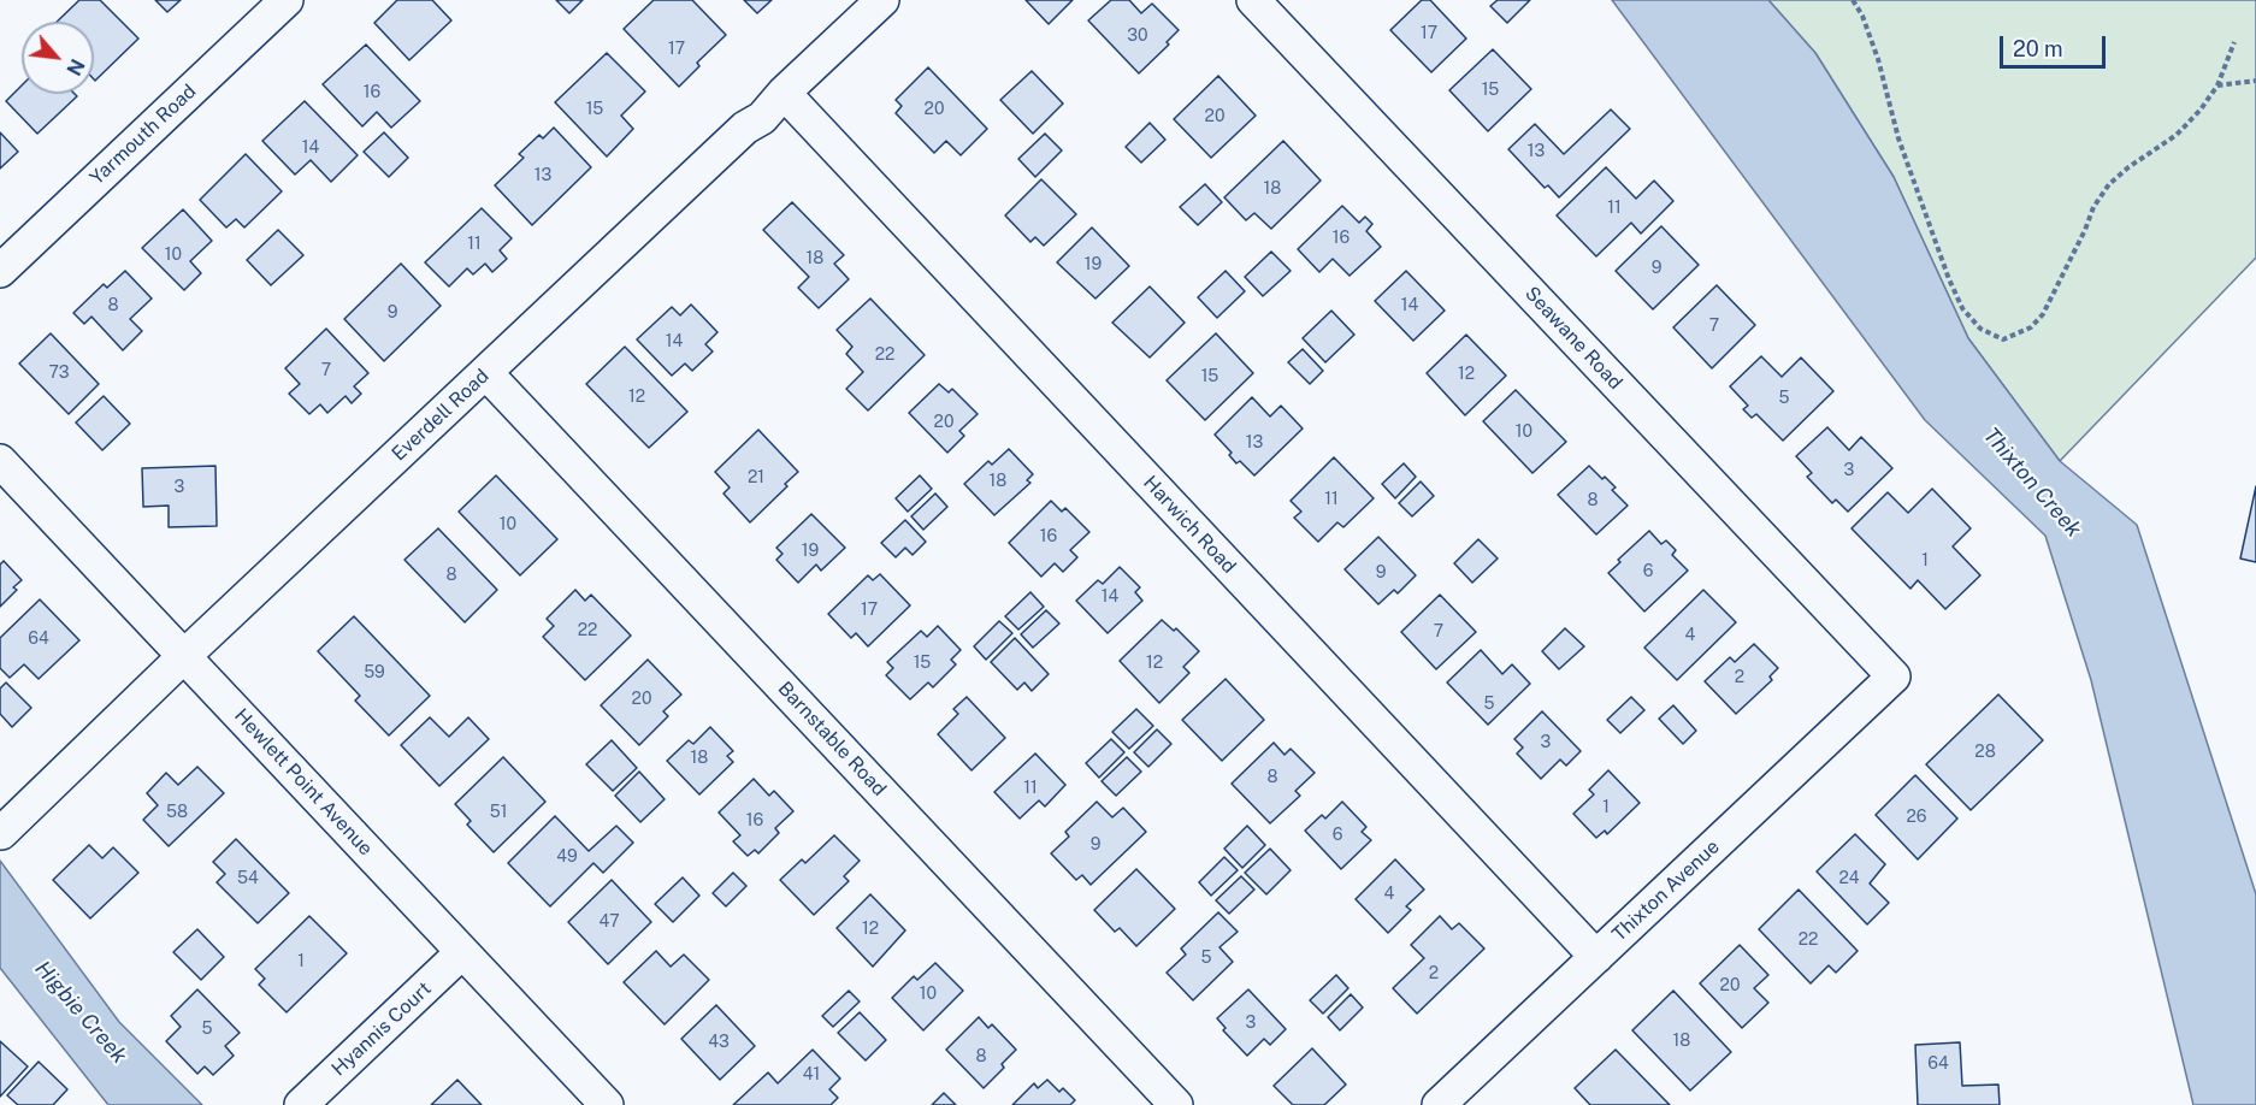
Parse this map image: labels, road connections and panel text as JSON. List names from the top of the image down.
{
  "streets": {
    "street": [
      "Yarmouth Road",
      "Seawane Road",
      "Everdell Road",
      "Harwich Road",
      "Barnstable Road",
      "Hewlett Point Avenue",
      "Thixton Avenue",
      "Hyannis Court"
    ]
  },
  "crossings": [
    ["Seawane Road", "Thixton Avenue"],
    ["Everdell Road", "Harwich Road"],
    ["Everdell Road", "Barnstable Road"],
    ["Everdell Road", "Hewlett Point Avenue"],
    ["Harwich Road", "Thixton Avenue"],
    ["Hewlett Point Avenue", "Hyannis Court"]
  ],
  "water": ["Thixton Creek", "Higbie Creek"],
  "house_numbers": [
    "17",
    "30",
    "17",
    "15",
    "16",
    "15",
    "20",
    "20",
    "14",
    "13",
    "13",
    "18",
    "11",
    "16",
    "11",
    "10",
    "18",
    "19",
    "9",
    "8",
    "14",
    "9",
    "7",
    "14",
    "22",
    "7",
    "73",
    "12",
    "15",
    "12",
    "5",
    "20",
    "10",
    "13",
    "3",
    "21",
    "18",
    "3",
    "11",
    "8",
    "10",
    "16",
    "19",
    "1",
    "6",
    "9",
    "8",
    "14",
    "17",
    "22",
    "7",
    "4",
    "64",
    "15",
    "12",
    "59",
    "2",
    "20",
    "5",
    "3",
    "28",
    "18",
    "8",
    "11",
    "1",
    "58",
    "51",
    "26",
    "16",
    "6",
    "9",
    "49",
    "54",
    "24",
    "4",
    "47",
    "12",
    "22",
    "5",
    "1",
    "2",
    "20",
    "10",
    "3",
    "5",
    "18",
    "43",
    "8",
    "64",
    "41"
  ],
  "scale_bar": "20 m",
  "north": "bottom right"
}
